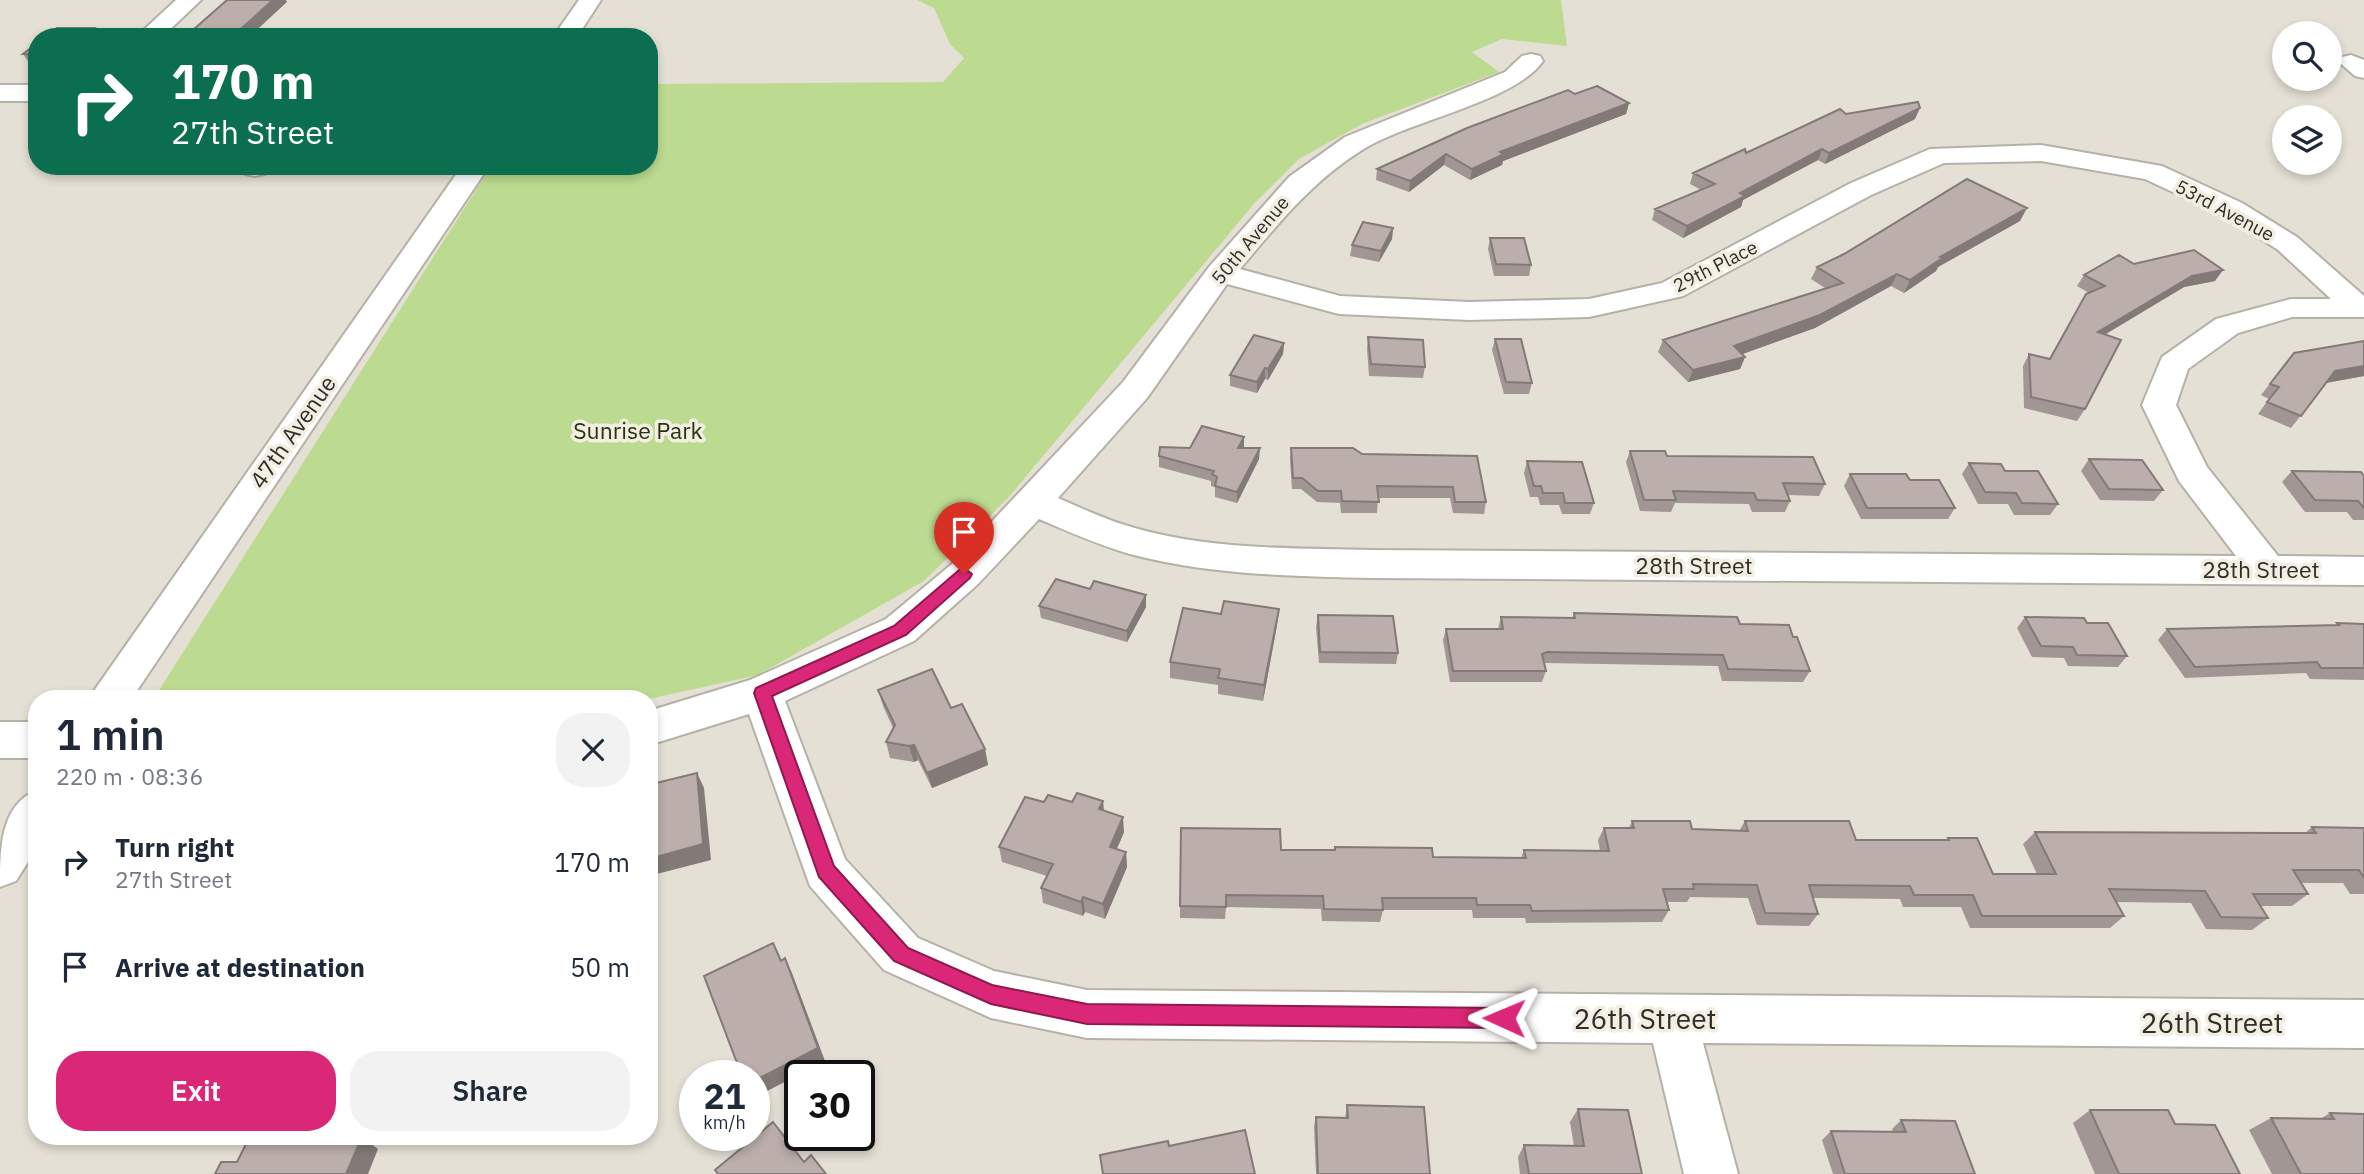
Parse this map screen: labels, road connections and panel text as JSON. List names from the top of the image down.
{
  "streets": {
    "street": [
      "53rd Avenue",
      "50th Avenue",
      "29th Place",
      "47th Avenue",
      "28th Street",
      "26th Street"
    ]
  },
  "crossings": [
    ["53rd Avenue", "29th Place"],
    ["50th Avenue", "29th Place"],
    ["50th Avenue", "28th Street"],
    ["50th Avenue", "26th Street"]
  ],
  "parks": ["Sunrise Park"],
  "page": {
    "turn": ["170 m", "27th Street"],
    "heading": ["1 min", "220 m · 08:36"],
    "list": [
      {
        "name": "Turn right",
        "note": "27th Street",
        "value": "170 m"
      },
      {
        "name": "Arrive at destination",
        "value": "50 m"
      }
    ],
    "buttons": ["Exit", "Share"],
    "speed": "21 km/h",
    "limit": "30"
  }
}
